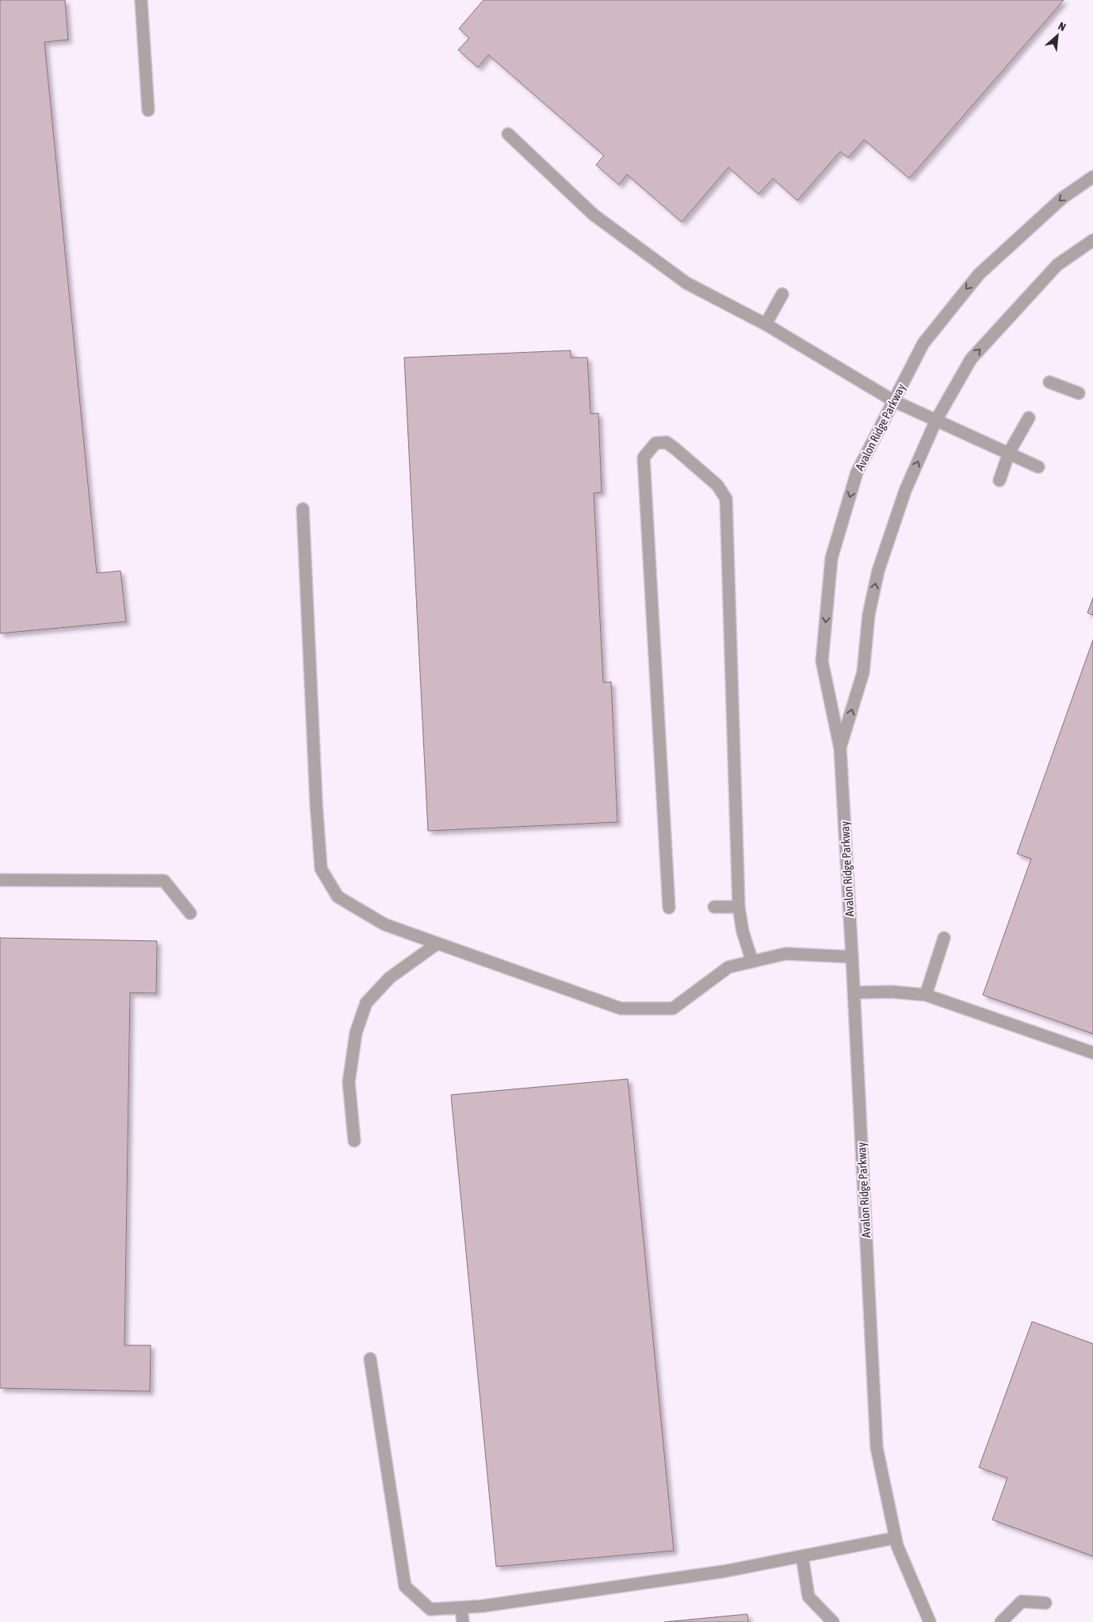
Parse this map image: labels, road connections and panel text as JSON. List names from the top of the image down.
{
  "streets": {
    "street": ["Avalon Ridge Parkway"]
  },
  "north": "top right"
}
